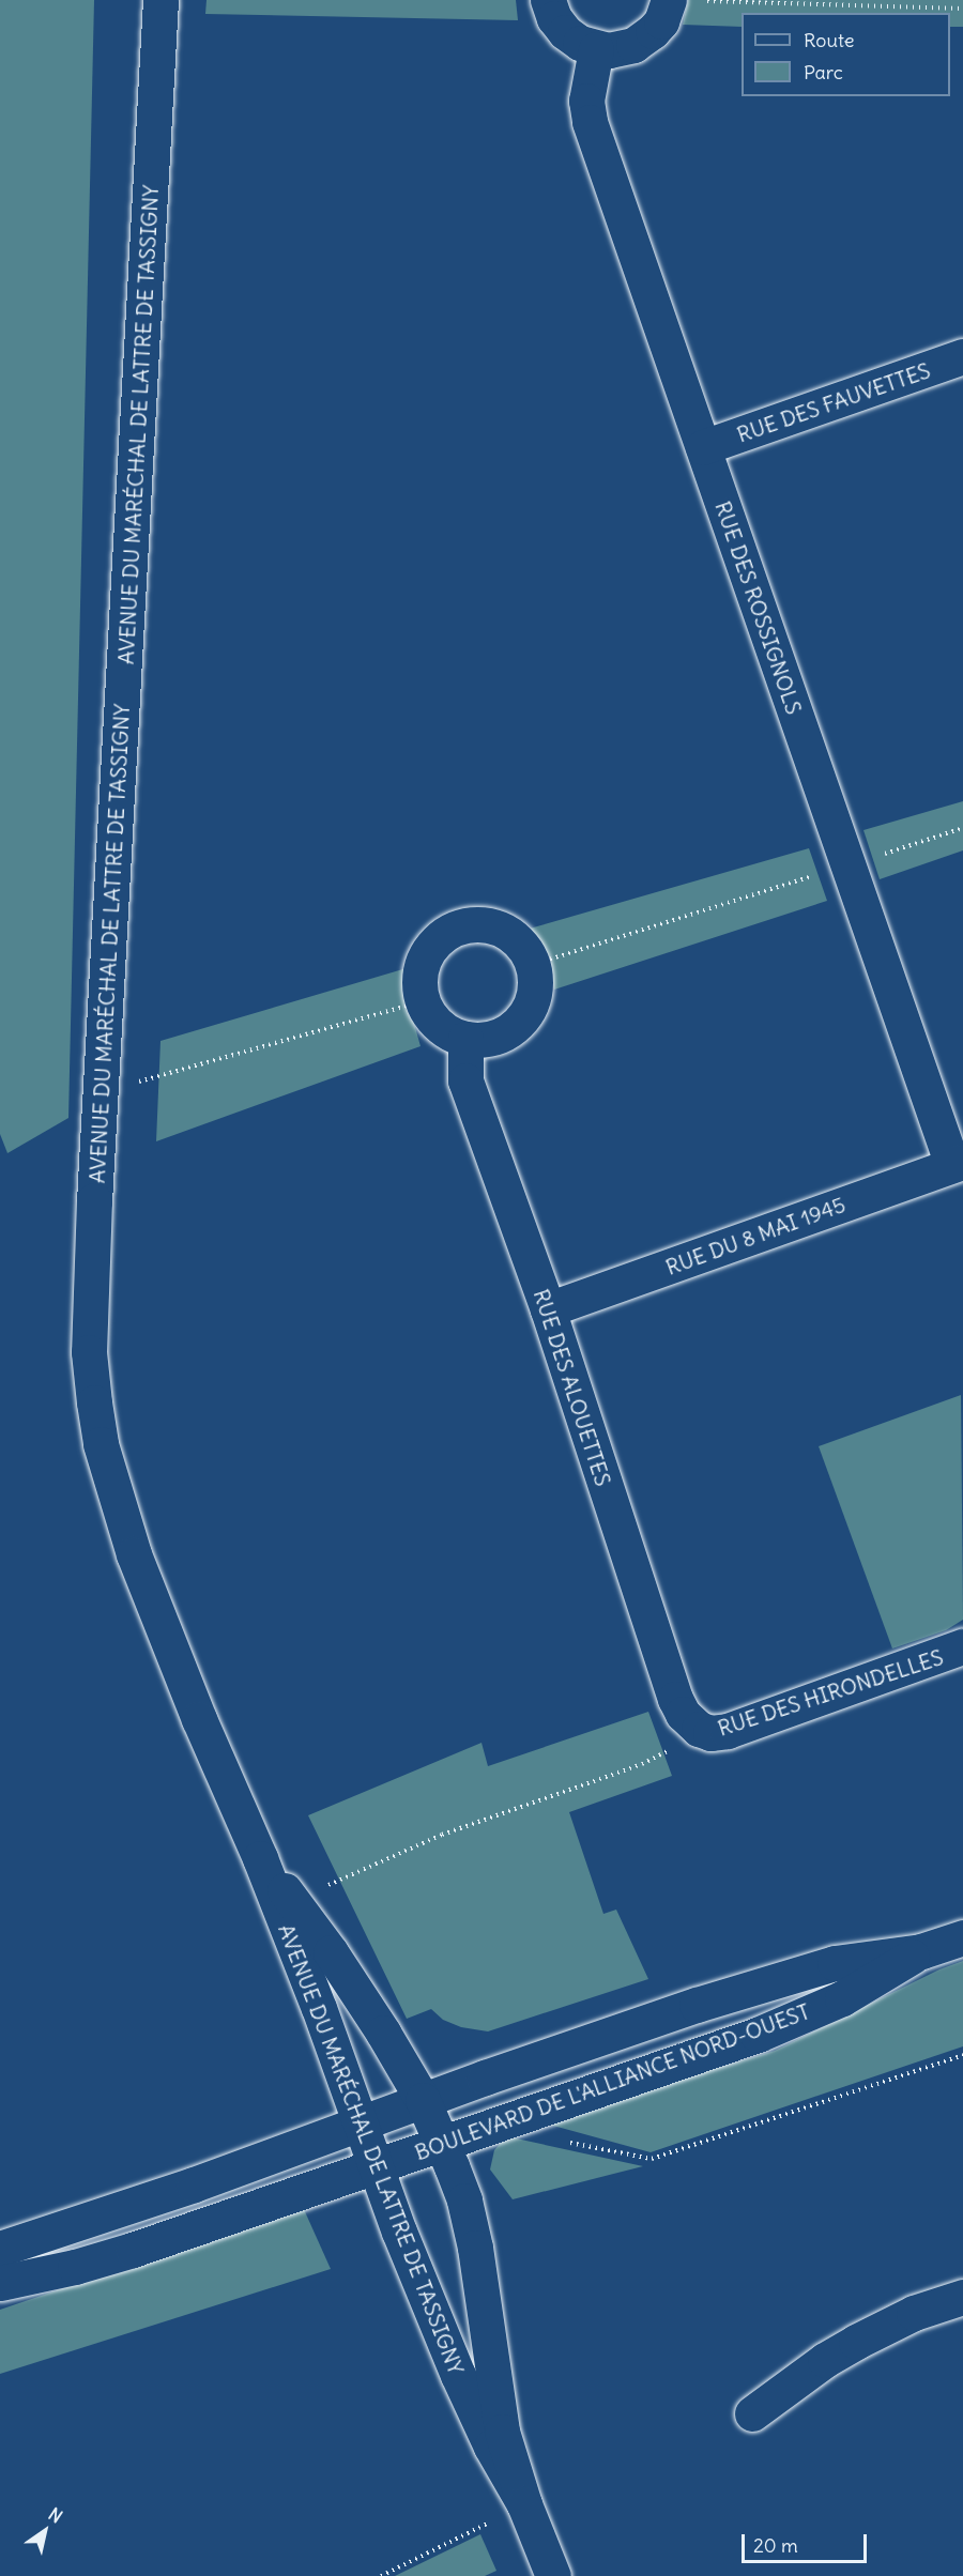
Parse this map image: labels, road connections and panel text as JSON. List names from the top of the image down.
{
  "streets": {
    "street": [
      "RUE DES FAUVETTES",
      "AVENUE DU MARÉCHAL DE LATTRE DE TASSIGNY",
      "RUE DES ROSSIGNOLS",
      "RUE DU 8 MAI 1945",
      "RUE DES ALOUETTES",
      "RUE DES HIRONDELLES",
      "BOULEVARD DE L'ALLIANCE NORD-OUEST"
    ]
  },
  "crossings": [
    ["RUE DES FAUVETTES", "RUE DES ROSSIGNOLS"],
    ["AVENUE DU MARÉCHAL DE LATTRE DE TASSIGNY", "BOULEVARD DE L'ALLIANCE NORD-OUEST"],
    ["RUE DES ROSSIGNOLS", "RUE DU 8 MAI 1945"],
    ["RUE DU 8 MAI 1945", "RUE DES ALOUETTES"],
    ["RUE DES ALOUETTES", "RUE DES HIRONDELLES"]
  ],
  "legend": ["Route", "Parc"],
  "scale_bar": "20 m",
  "north": "top right"
}
